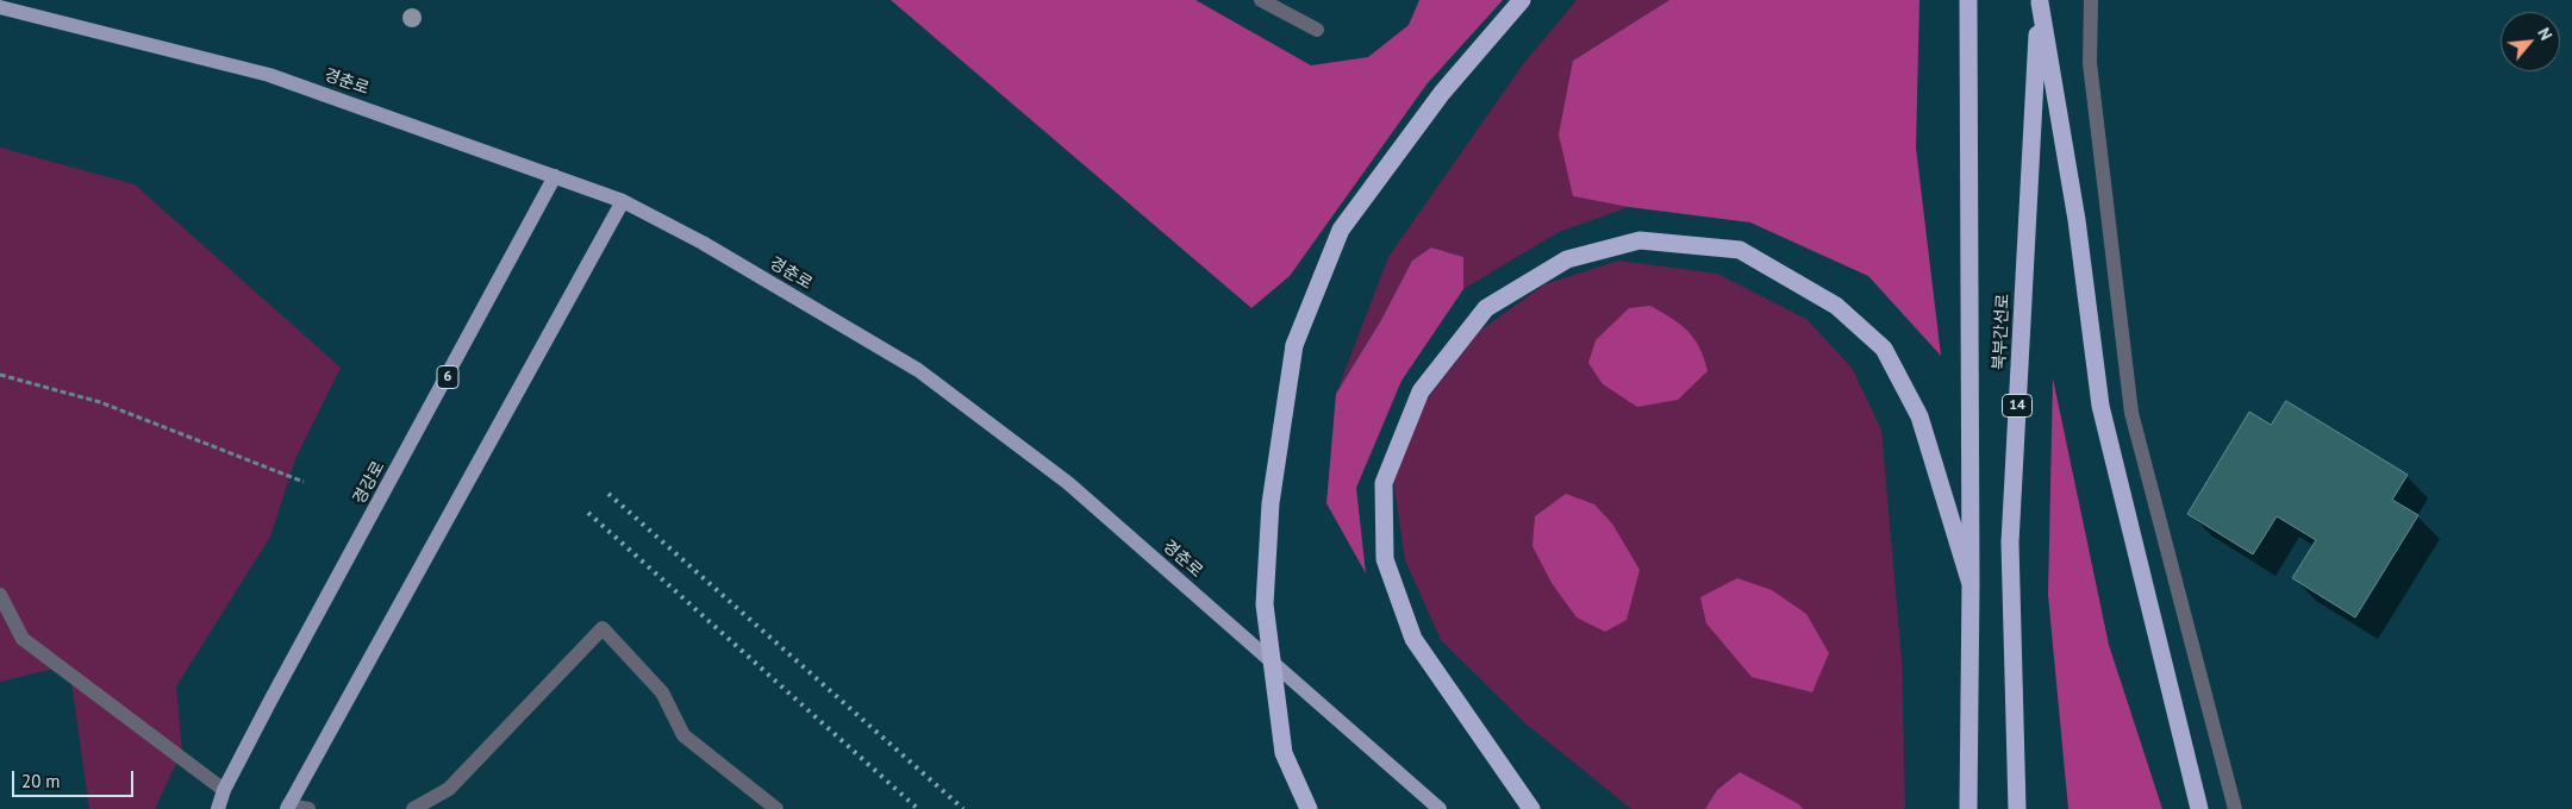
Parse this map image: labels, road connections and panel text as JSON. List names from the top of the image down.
{
  "streets": {
    "highway": ["북부간선로", "14"],
    "main road": ["경춘로", "6", "경강로"]
  },
  "crossings": [
    ["경춘로", "경강로"]
  ],
  "scale_bar": "20 m",
  "north": "top right"
}
